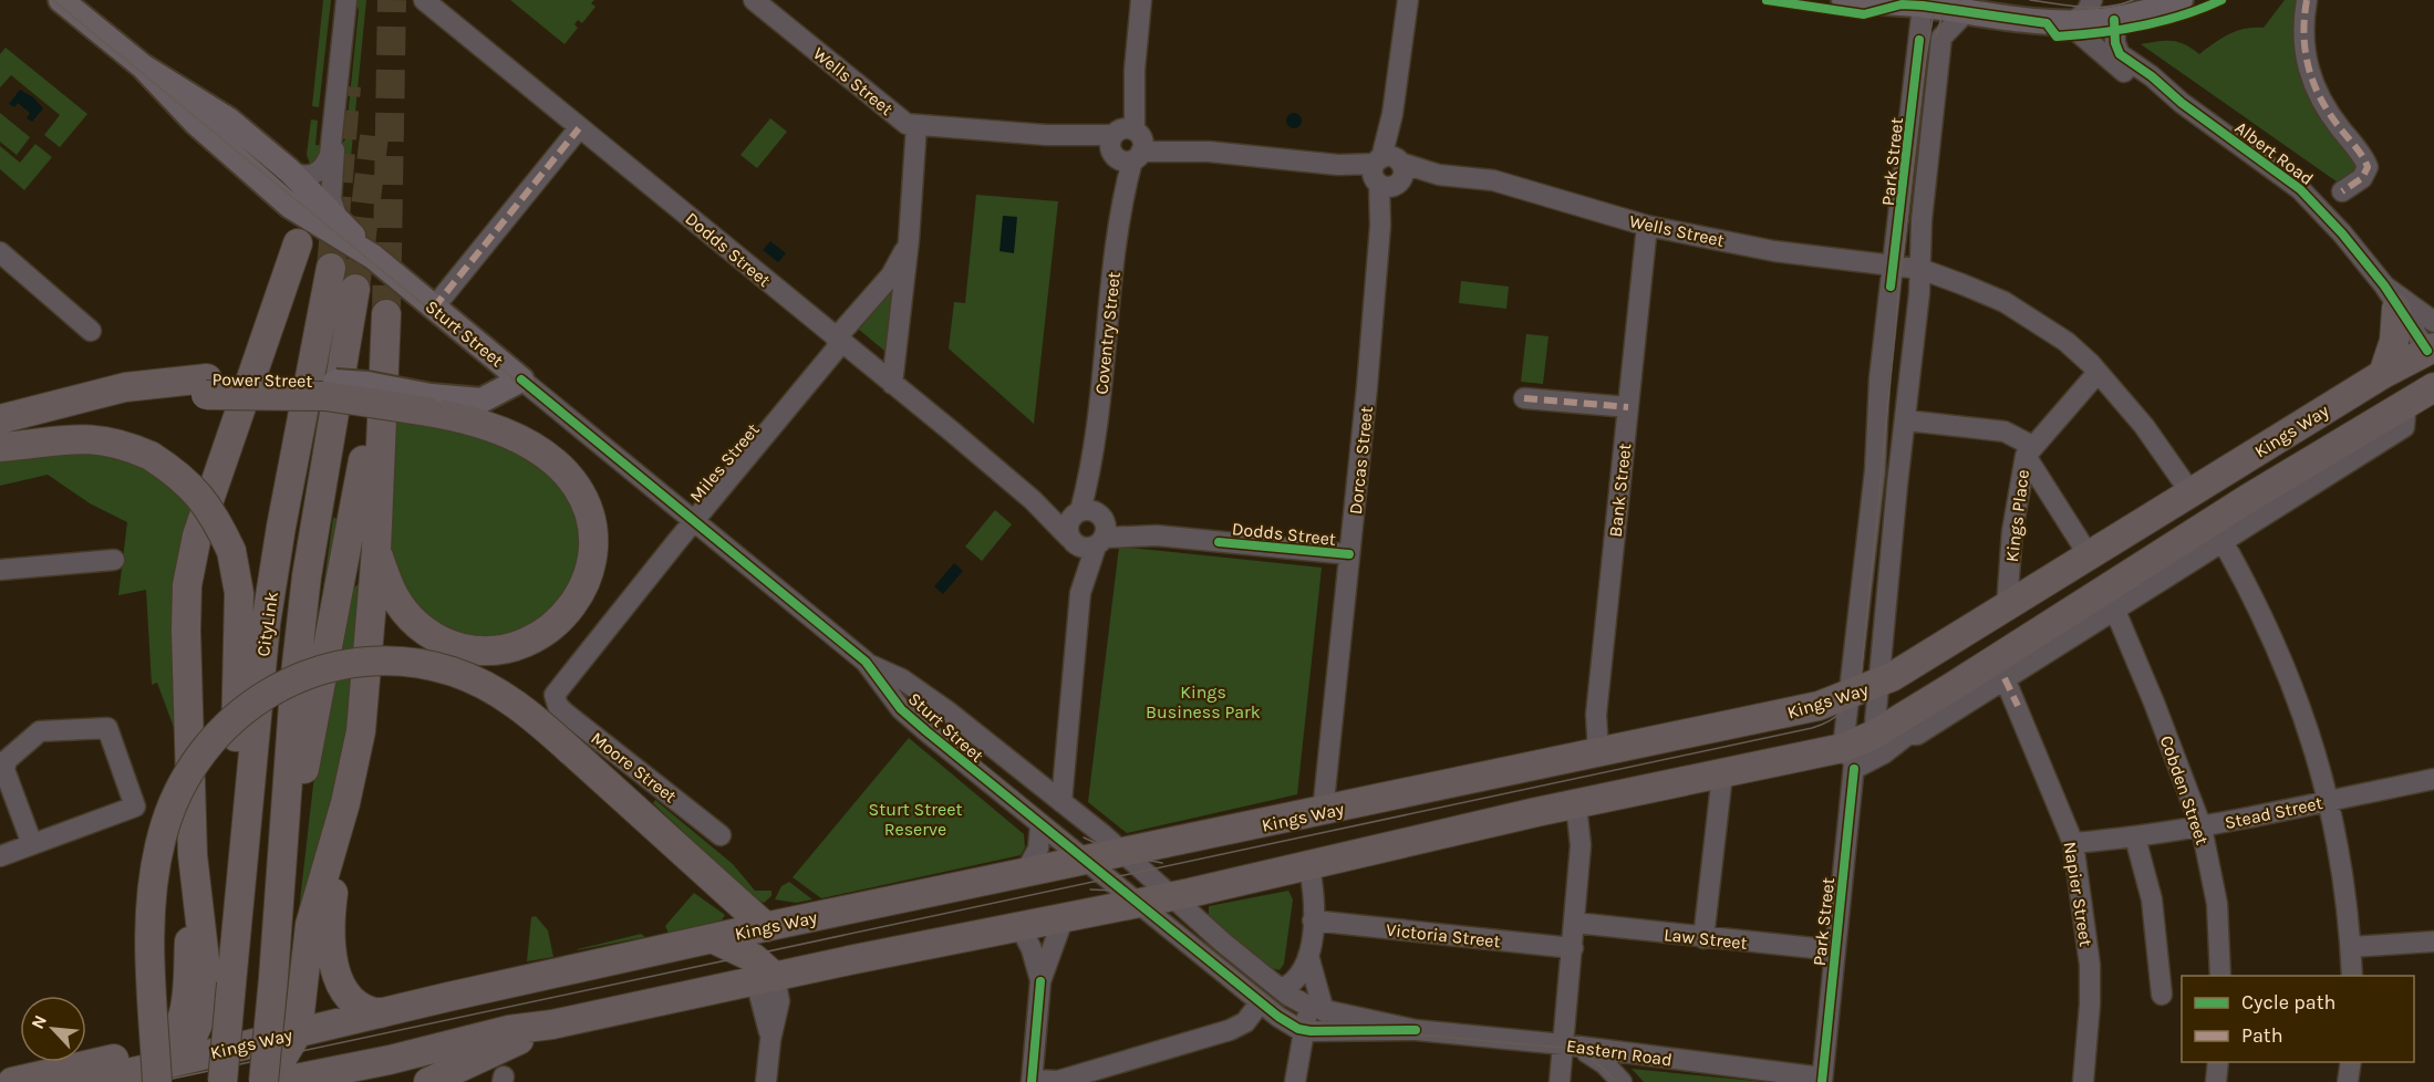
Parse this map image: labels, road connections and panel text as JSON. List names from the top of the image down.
{
  "streets": {
    "highway": ["Power Street", "Kings Way", "CityLink"],
    "main road": ["Sturt Street"],
    "street": [
      "Wells Street",
      "Albert Road",
      "Park Street",
      "Dodds Street",
      "Coventry Street",
      "Dorcas Street",
      "Miles Street",
      "Bank Street",
      "Kings Place",
      "Moore Street",
      "Cobden Street",
      "Stead Street",
      "Napier Street",
      "Victoria Street",
      "Law Street",
      "Eastern Road"
    ]
  },
  "crossings": [
    ["Wells Street", "Park Street"],
    ["Wells Street", "Coventry Street"],
    ["Wells Street", "Kings Way"],
    ["Wells Street", "Dorcas Street"],
    ["Wells Street", "Miles Street"],
    ["Wells Street", "Bank Street"],
    ["Wells Street", "Kings Place"],
    ["Albert Road", "Kings Way"],
    ["Park Street", "Kings Way"],
    ["Park Street", "Law Street"],
    ["Park Street", "Eastern Road"],
    ["Dodds Street", "Coventry Street"],
    ["Dodds Street", "Dorcas Street"],
    ["Dodds Street", "Miles Street"],
    ["Sturt Street", "Coventry Street"],
    ["Sturt Street", "Power Street"],
    ["Sturt Street", "Kings Way"],
    ["Sturt Street", "Miles Street"],
    ["Sturt Street", "Eastern Road"],
    ["Kings Way", "Dorcas Street"],
    ["Kings Way", "Bank Street"],
    ["Kings Way", "Kings Place"],
    ["Kings Way", "Cobden Street"],
    ["Kings Way", "Napier Street"],
    ["Miles Street", "Moore Street"],
    ["Cobden Street", "Stead Street"],
    ["Stead Street", "Napier Street"]
  ],
  "parks": ["Kings Business Park", "Sturt Street Reserve"],
  "legend": ["Cycle path", "Path"],
  "north": "top left"
}
